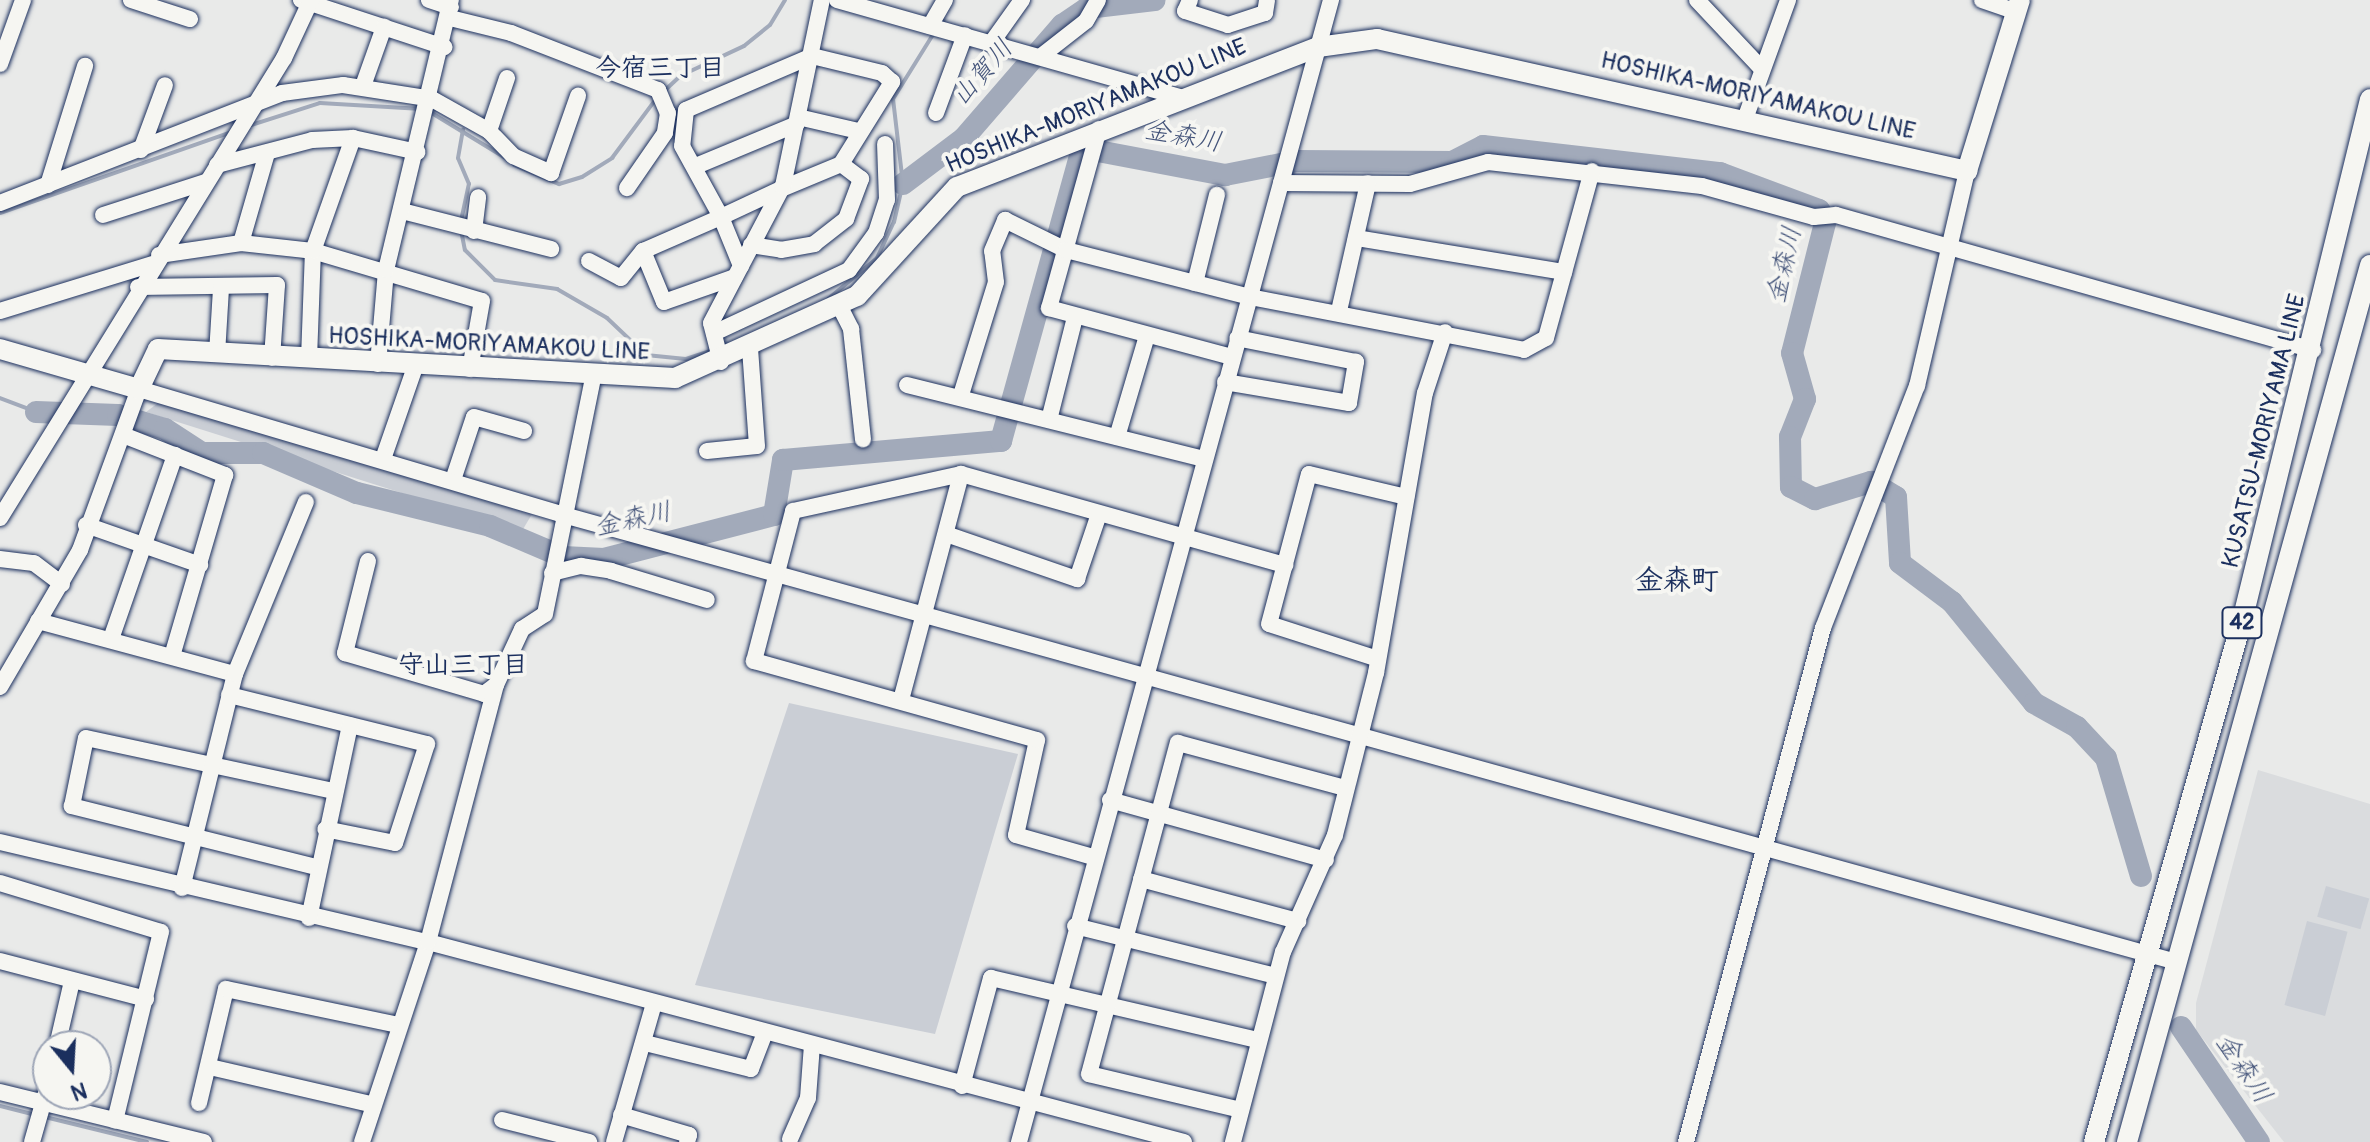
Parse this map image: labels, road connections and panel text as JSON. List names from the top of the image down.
{
  "streets": {
    "main road": ["HOSHIKA-MORIYAMAKOU LINE", "KUSATSU-MORIYAMA LINE", "42"]
  },
  "districts": ["今宿三丁目", "金森町", "守山三丁目"],
  "water": ["山賀川", "金森川"],
  "north": "bottom"
}
